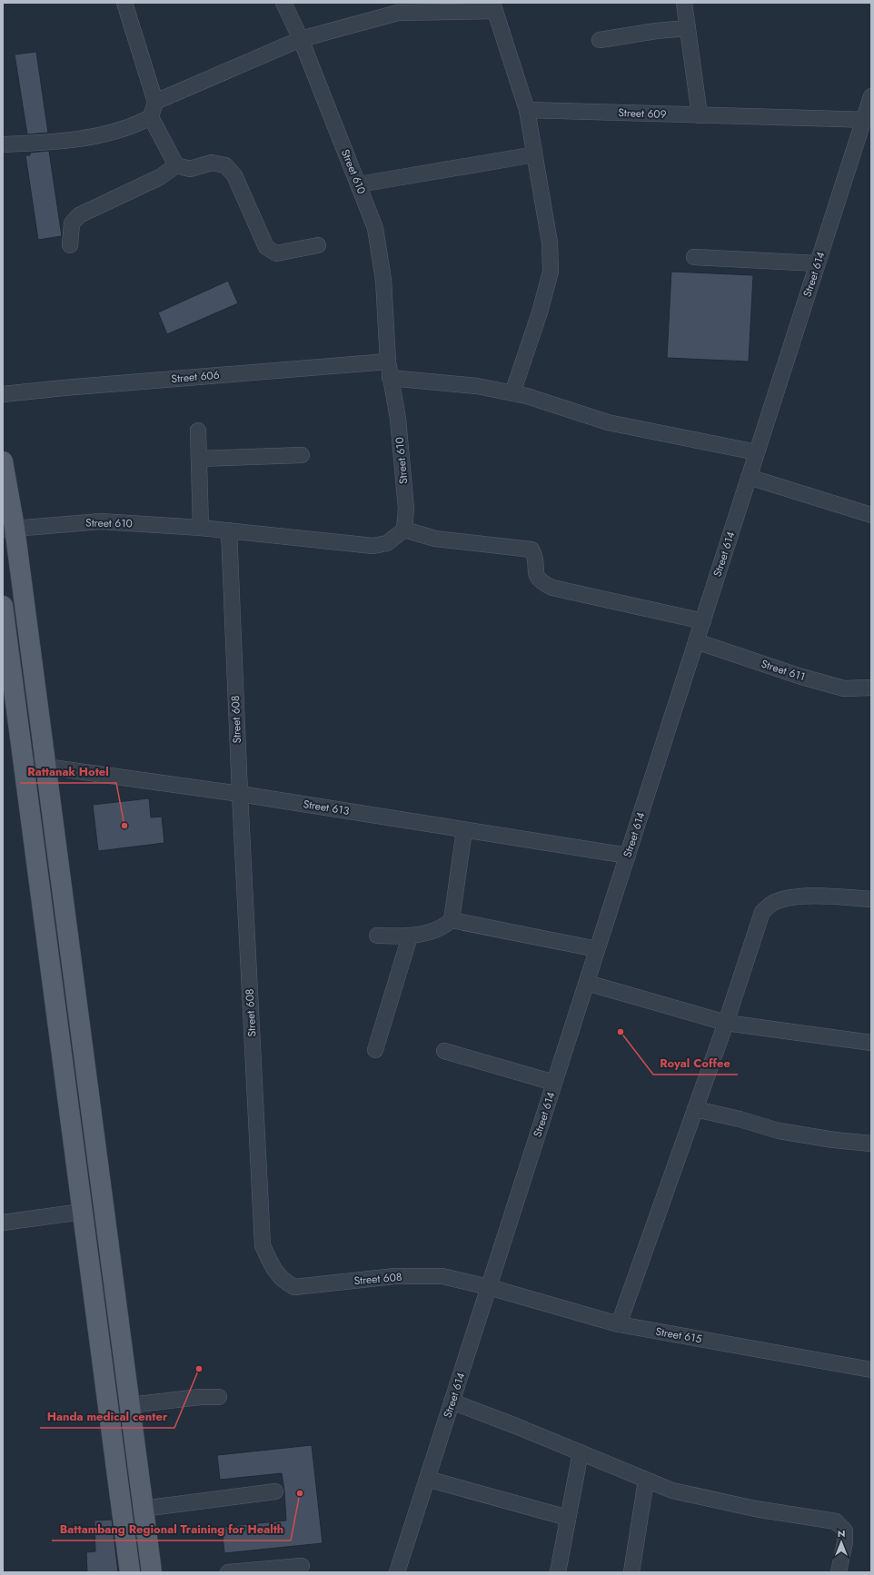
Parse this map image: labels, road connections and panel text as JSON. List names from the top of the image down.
{
  "streets": {
    "street": [
      "Street 609",
      "Street 610",
      "Street 614",
      "Street 606",
      "Street 611",
      "Street 608",
      "Street 613",
      "Street 615"
    ]
  },
  "crossings": [
    ["Street 609", "Street 614"],
    ["Street 610", "Street 606"],
    ["Street 610", "Street 608"],
    ["Street 614", "Street 611"],
    ["Street 614", "Street 608"],
    ["Street 614", "Street 613"],
    ["Street 614", "Street 615"],
    ["Street 608", "Street 613"],
    ["Street 608", "Street 615"]
  ],
  "places": [
    "Rattanak Hotel",
    "Royal Coffee",
    "Handa medical center",
    "Battambang Regional Training for Health"
  ],
  "north": "top"
}
